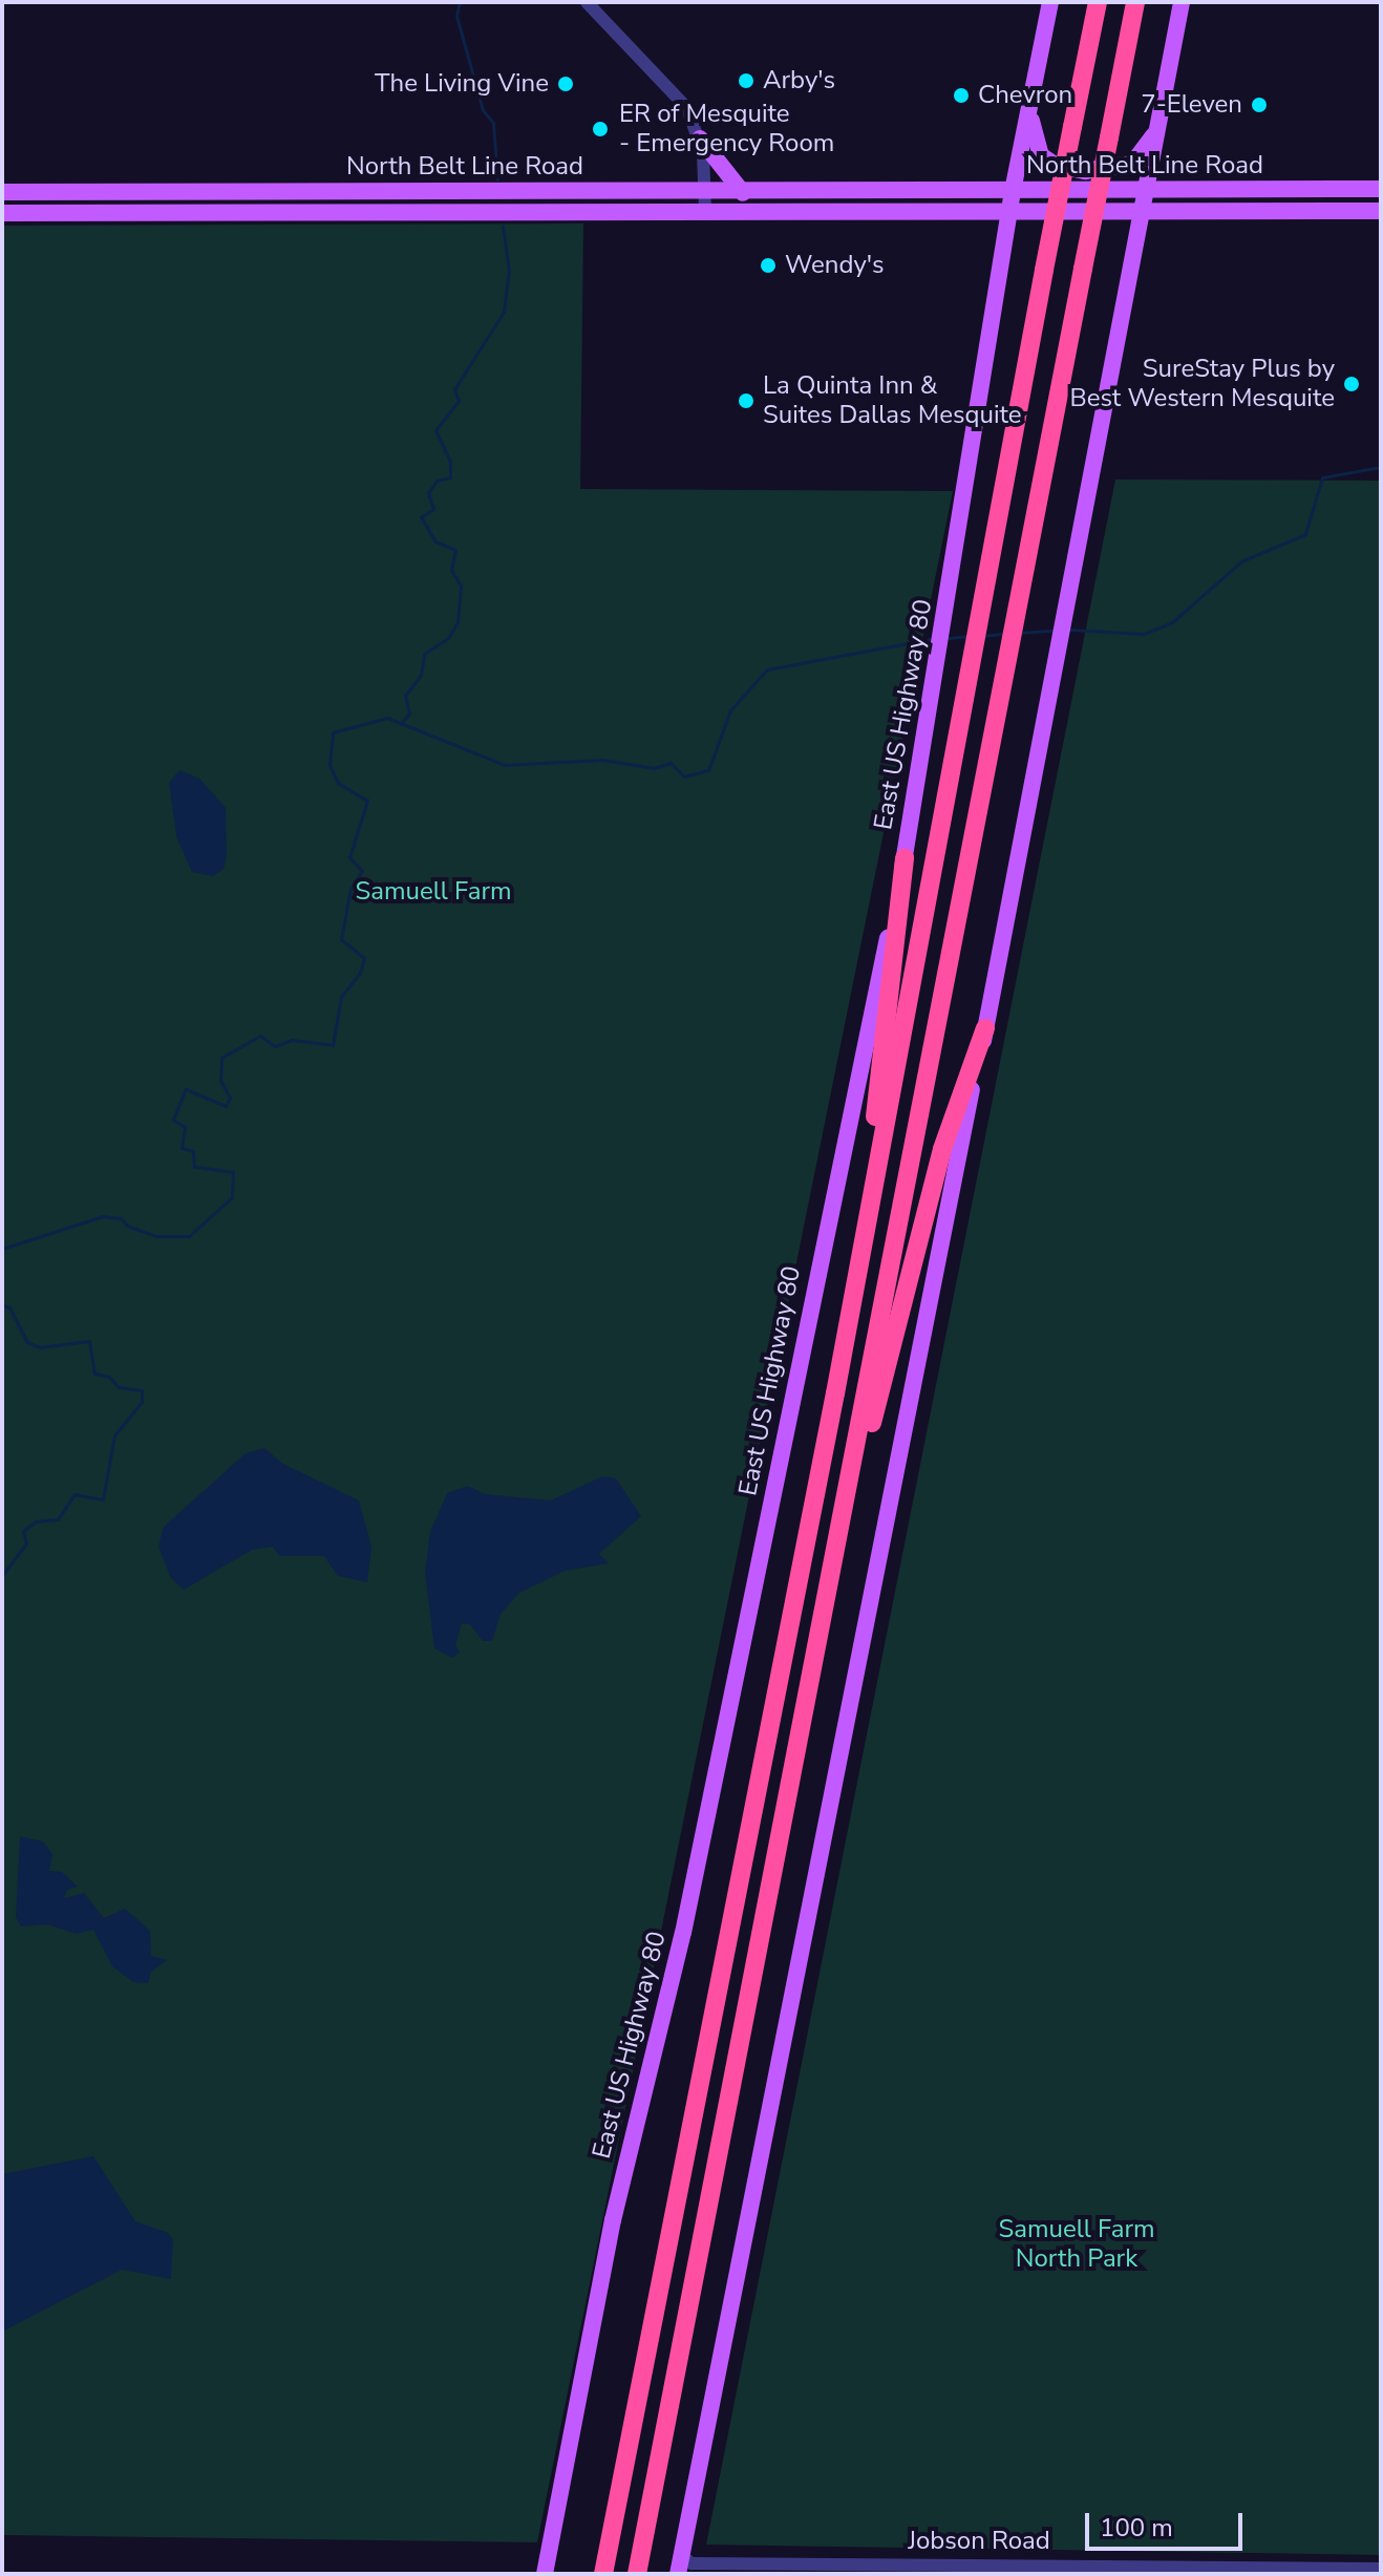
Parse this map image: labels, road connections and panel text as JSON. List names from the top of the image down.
{
  "streets": {
    "main road": ["North Belt Line Road", "East US Highway 80"],
    "street": ["Jobson Road"]
  },
  "crossings": [
    ["North Belt Line Road", "East US Highway 80"]
  ],
  "parks": ["Samuell Farm", "Samuell Farm North Park"],
  "places": [
    "Arby's",
    "The Living Vine",
    "Chevron",
    "7-Eleven",
    "ER of Mesquite - Emergency Room",
    "Wendy's",
    "SureStay Plus by Best Western Mesquite",
    "La Quinta Inn & Suites Dallas Mesquite"
  ],
  "scale_bar": "100 m"
}
